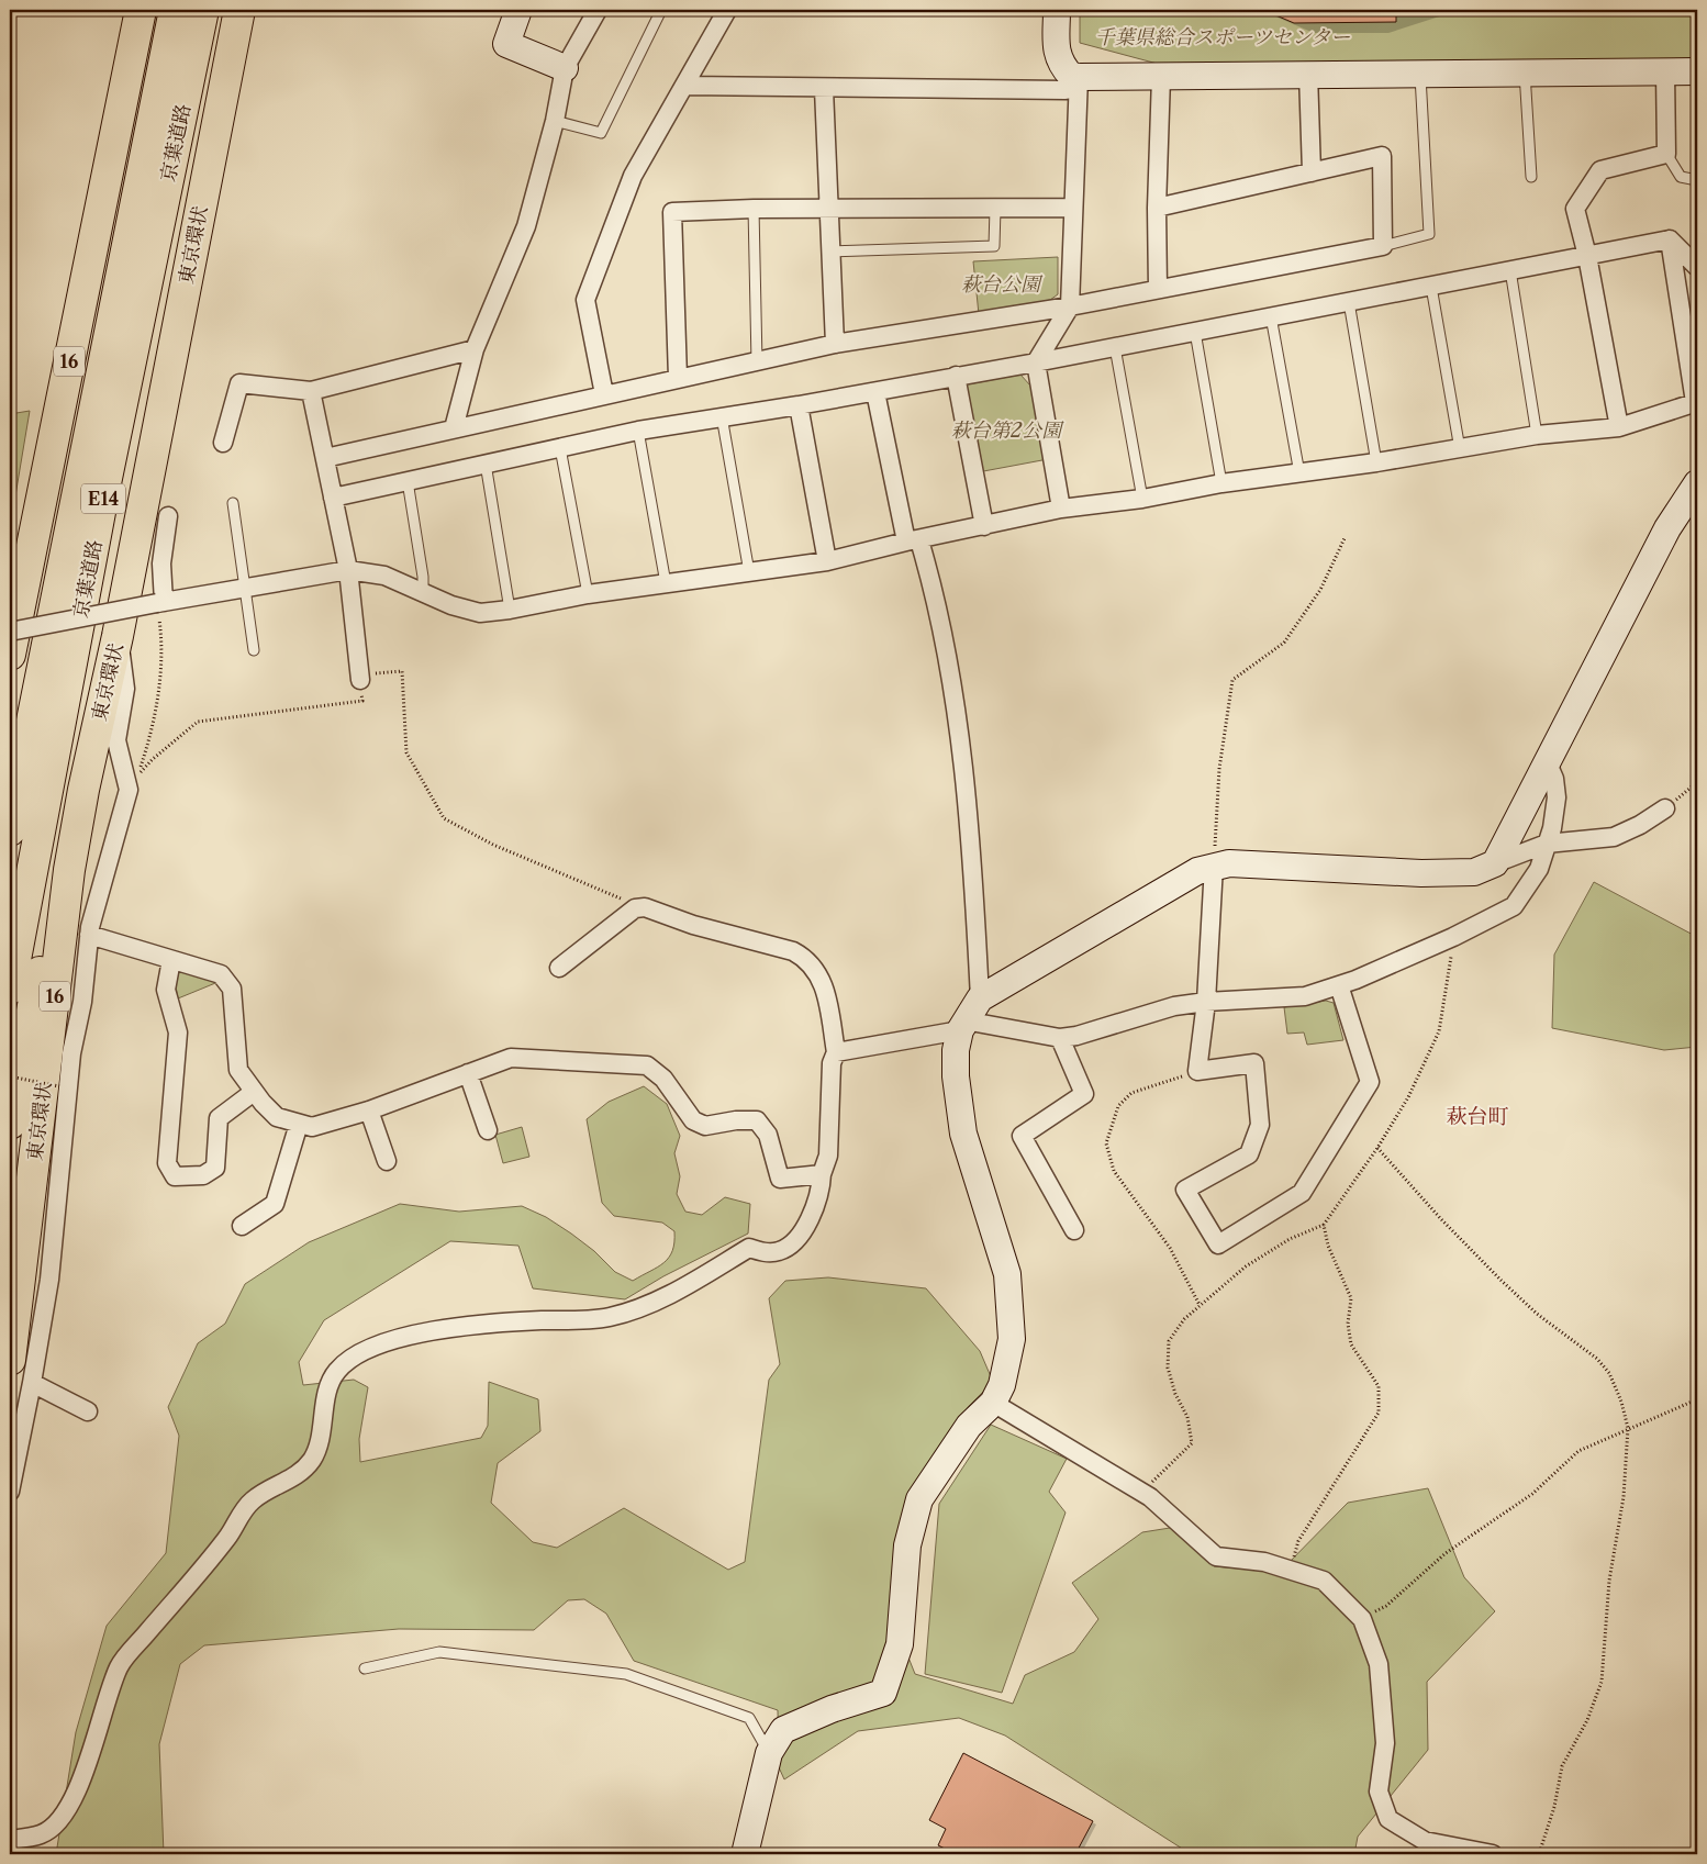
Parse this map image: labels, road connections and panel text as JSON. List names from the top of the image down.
{
  "streets": {
    "highway": [
      "京葉道路",
      "東京環状",
      "16",
      "E14"
    ]
  },
  "districts": ["萩台町"],
  "parks": ["千葉県総合スポーツセンター", "萩台公園", "萩台第2公園"]
}
